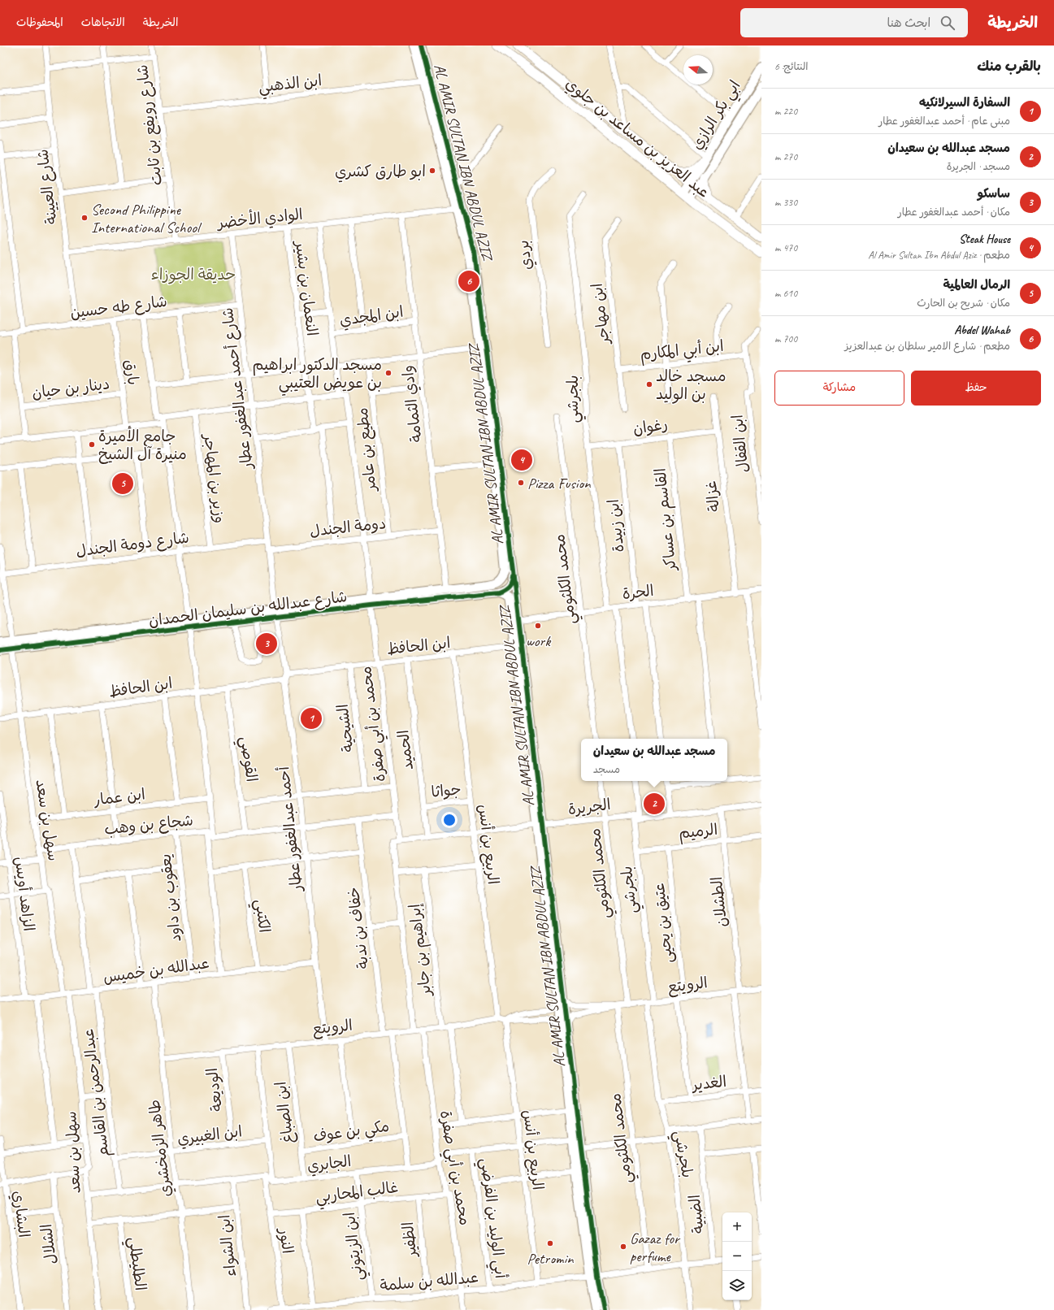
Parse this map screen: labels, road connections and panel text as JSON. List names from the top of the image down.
{
  "streets": {
    "main road": ["عبد العزيز بن مساعد بن جلوي"],
    "street": [
      "ابن الذهبي",
      "ابي بكر الرازي",
      "شارع رويفع بن ثابت",
      "AL AMIR SULTAN IBN ABDUL AZIZ",
      "شارع العيينة",
      "الوادي الأخضر",
      "بردي",
      "النعمان بن بشير",
      "شارع طه حسين",
      "ابن مهاجر",
      "ابن المجدي",
      "ابن أبي المكارم",
      "بارق",
      "دينار بن حيان",
      "شارع أحمد عبدالغفور عطار",
      "بلجرشي",
      "وادي الثمامة",
      "رغوان",
      "ابن القفال",
      "مطيع بن عامر",
      "وزير بن المهاجر",
      "غزالة",
      "القاسم بن عساكر",
      "ابن زبيدة",
      "دومة الجندل",
      "شارع دومة الجندل",
      "محمد الكلثومي",
      "الحرة",
      "شارع عبدالله بن سليمان الحمدان",
      "ابن الحافظ",
      "محمد بن أبي صفرة",
      "الشيحية",
      "الحميد",
      "القوصي",
      "جواثا",
      "ابن عمار",
      "الجريرة",
      "سهل بن سعد",
      "شجاع بن وهب",
      "أحمد عبدالغفور عطار",
      "الرميم",
      "الربيع بن أنس",
      "الزاهد أويس",
      "يعقوب بن داود",
      "الطشلان",
      "الكتبي",
      "عتيق بن يحيى",
      "خفاف بن ندبة",
      "إبراهيم بن جابر",
      "عبدالله بن خميس",
      "الرويتع",
      "الغدير",
      "الوديعة",
      "عبدالرحمن بن القاسم",
      "ابن الصباغ",
      "مكي بن عوف",
      "ابن الغبيري",
      "طاهر الزمخشري",
      "الجابري",
      "غالب المحاربي",
      "البشاري",
      "الضبية",
      "أبي الوليد بن الفرضي",
      "الظفير",
      "النور",
      "الشلال",
      "ابن الشواء",
      "ابن الزيتوني",
      "الطليطلي",
      "عبدالله بن سلمة"
    ]
  },
  "crossings": [
    ["ابن الذهبي", "شارع رويفع بن ثابت"],
    ["ابن الذهبي", "AL AMIR SULTAN IBN ABDUL AZIZ"],
    ["ابي بكر الرازي", "عبد العزيز بن مساعد بن جلوي"],
    ["شارع رويفع بن ثابت", "الوادي الأخضر"],
    ["AL AMIR SULTAN IBN ABDUL AZIZ", "الوادي الأخضر"],
    ["AL AMIR SULTAN IBN ABDUL AZIZ", "الحرة"],
    ["AL AMIR SULTAN IBN ABDUL AZIZ", "شارع عبدالله بن سليمان الحمدان"],
    ["AL AMIR SULTAN IBN ABDUL AZIZ", "ابن الحافظ"],
    ["AL AMIR SULTAN IBN ABDUL AZIZ", "الجريرة"],
    ["AL AMIR SULTAN IBN ABDUL AZIZ", "الرويتع"],
    ["AL AMIR SULTAN IBN ABDUL AZIZ", "الجابري"],
    ["AL AMIR SULTAN IBN ABDUL AZIZ", "عبدالله بن سلمة"],
    ["شارع العيينة", "الوادي الأخضر"],
    ["شارع العيينة", "شارع طه حسين"],
    ["الوادي الأخضر", "النعمان بن بشير"],
    ["الوادي الأخضر", "شارع أحمد عبدالغفور عطار"],
    ["الوادي الأخضر", "وادي الثمامة"],
    ["شارع طه حسين", "بارق"],
    ["شارع طه حسين", "شارع أحمد عبدالغفور عطار"],
    ["ابن مهاجر", "ابن أبي المكارم"],
    ["ابن المجدي", "وادي الثمامة"],
    ["ابن أبي المكارم", "ابن القفال"],
    ["بارق", "دينار بن حيان"],
    ["شارع أحمد عبدالغفور عطار", "شارع دومة الجندل"],
    ["بلجرشي", "رغوان"],
    ["بلجرشي", "الحرة"],
    ["بلجرشي", "الجريرة"],
    ["بلجرشي", "الرميم"],
    ["بلجرشي", "الرويتع"],
    ["بلجرشي", "الغدير"],
    ["بلجرشي", "عبدالله بن سلمة"],
    ["وادي الثمامة", "دومة الجندل"],
    ["وادي الثمامة", "شارع عبدالله بن سليمان الحمدان"],
    ["رغوان", "غزالة"],
    ["رغوان", "القاسم بن عساكر"],
    ["رغوان", "ابن زبيدة"],
    ["مطيع بن عامر", "دومة الجندل"],
    ["وزير بن المهاجر", "شارع دومة الجندل"],
    ["غزالة", "الحرة"],
    ["القاسم بن عساكر", "الحرة"],
    ["ابن زبيدة", "الحرة"],
    ["دومة الجندل", "محمد بن أبي صفرة"],
    ["محمد الكلثومي", "الحرة"],
    ["محمد الكلثومي", "الجريرة"],
    ["محمد الكلثومي", "الرويتع"],
    ["محمد الكلثومي", "عبدالله بن سلمة"],
    ["شارع عبدالله بن سليمان الحمدان", "محمد بن أبي صفرة"],
    ["شارع عبدالله بن سليمان الحمدان", "سهل بن سعد"],
    ["شارع عبدالله بن سليمان الحمدان", "أحمد عبدالغفور عطار"],
    ["ابن الحافظ", "محمد بن أبي صفرة"],
    ["ابن الحافظ", "الشيحية"],
    ["ابن الحافظ", "الحميد"],
    ["ابن الحافظ", "القوصي"],
    ["ابن الحافظ", "سهل بن سعد"],
    ["ابن الحافظ", "أحمد عبدالغفور عطار"],
    ["ابن الحافظ", "الربيع بن أنس"],
    ["محمد بن أبي صفرة", "الجريرة"],
    ["محمد بن أبي صفرة", "شجاع بن وهب"],
    ["محمد بن أبي صفرة", "الرويتع"],
    ["محمد بن أبي صفرة", "الجابري"],
    ["محمد بن أبي صفرة", "غالب المحاربي"],
    ["محمد بن أبي صفرة", "عبدالله بن سلمة"],
    ["الحميد", "جواثا"],
    ["الحميد", "الجريرة"],
    ["القوصي", "شجاع بن وهب"],
    ["جواثا", "الربيع بن أنس"],
    ["ابن عمار", "سهل بن سعد"],
    ["الجريرة", "الربيع بن أنس"],
    ["الجريرة", "الطشلان"],
    ["سهل بن سعد", "شجاع بن وهب"],
    ["سهل بن سعد", "عبدالله بن خميس"],
    ["شجاع بن وهب", "أحمد عبدالغفور عطار"],
    ["شجاع بن وهب", "يعقوب بن داود"],
    ["شجاع بن وهب", "خفاف بن ندبة"],
    ["أحمد عبدالغفور عطار", "عبدالله بن خميس"],
    ["أحمد عبدالغفور عطار", "الرويتع"],
    ["الرميم", "الطشلان"],
    ["الرميم", "عتيق بن يحيى"],
    ["الربيع بن أنس", "الرويتع"],
    ["الربيع بن أنس", "الجابري"],
    ["الربيع بن أنس", "عبدالله بن سلمة"],
    ["الزاهد أويس", "عبدالله بن خميس"],
    ["يعقوب بن داود", "عبدالله بن خميس"],
    ["الطشلان", "الرويتع"],
    ["الكتبي", "عبدالله بن خميس"],
    ["عتيق بن يحيى", "الرويتع"],
    ["عتيق بن يحيى", "الغدير"],
    ["خفاف بن ندبة", "الرويتع"],
    ["إبراهيم بن جابر", "الرويتع"],
    ["عبدالله بن خميس", "عبدالرحمن بن القاسم"],
    ["عبدالله بن خميس", "طاهر الزمخشري"],
    ["الرويتع", "الوديعة"],
    ["الرويتع", "ابن الصباغ"],
    ["الرويتع", "طاهر الزمخشري"],
    ["الوديعة", "ابن الغبيري"],
    ["عبدالرحمن بن القاسم", "ابن الغبيري"],
    ["ابن الصباغ", "مكي بن عوف"],
    ["ابن الصباغ", "الجابري"],
    ["ابن الغبيري", "طاهر الزمخشري"],
    ["الجابري", "أبي الوليد بن الفرضي"],
    ["الجابري", "ابن الزيتوني"],
    ["غالب المحاربي", "الظفير"],
    ["غالب المحاربي", "النور"],
    ["غالب المحاربي", "ابن الزيتوني"],
    ["الضبية", "عبدالله بن سلمة"],
    ["أبي الوليد بن الفرضي", "عبدالله بن سلمة"],
    ["الظفير", "عبدالله بن سلمة"],
    ["النور", "عبدالله بن سلمة"],
    ["ابن الزيتوني", "عبدالله بن سلمة"]
  ],
  "parks": ["حديقة الجوزاء"],
  "places": [
    "ابو طارق كشري",
    "Second Philippine International School",
    "مسجد الدكتور ابراهيم بن عويض العتيبي",
    "مسجد خالد بن الوليد",
    "جامع الأميرة منيرة آل الشيخ",
    "Pizza Fusion",
    "work",
    "Petromin",
    "Gazaz for perfume"
  ],
  "north": "left",
  "page": {
    "header": "الخريطة",
    "search": "ابحث هنا",
    "nav": ["الخريطة", "الاتجاهات", "المحفوظات"],
    "heading": ["بالقرب منك", "النتائج: 6"],
    "list": [
      {
        "mark": "1",
        "name": "السفارة السيرلانكيه",
        "note": "مبنى عام · أحمد عبدالغفور عطار",
        "value": "220 m"
      },
      {
        "mark": "2",
        "name": "مسجد عبدالله بن سعيدان",
        "note": "مسجد · الجريرة",
        "value": "270 m"
      },
      {
        "mark": "3",
        "name": "ساسكو",
        "note": "مكان · أحمد عبدالغفور عطار",
        "value": "330 m"
      },
      {
        "mark": "4",
        "name": "Steak House",
        "note": "مطعم · Al Amir Sultan Ibn Abdul Aziz",
        "value": "470 m"
      },
      {
        "mark": "5",
        "name": "الرمال العالمية",
        "note": "مكان · شريح بن الحارث",
        "value": "610 m"
      },
      {
        "mark": "6",
        "name": "Abdel Wahab",
        "note": "مطعم · شارع الامير سلطان بن عبدالعزيز",
        "value": "700 m"
      }
    ],
    "pins": [
      "6",
      "4",
      "5",
      "3",
      "1",
      "2"
    ],
    "buttons": ["حفظ", "مشاركة"],
    "popup": ["مسجد عبدالله بن سعيدان", "مسجد"],
    "map_buttons": ["+", "−"]
  }
}
